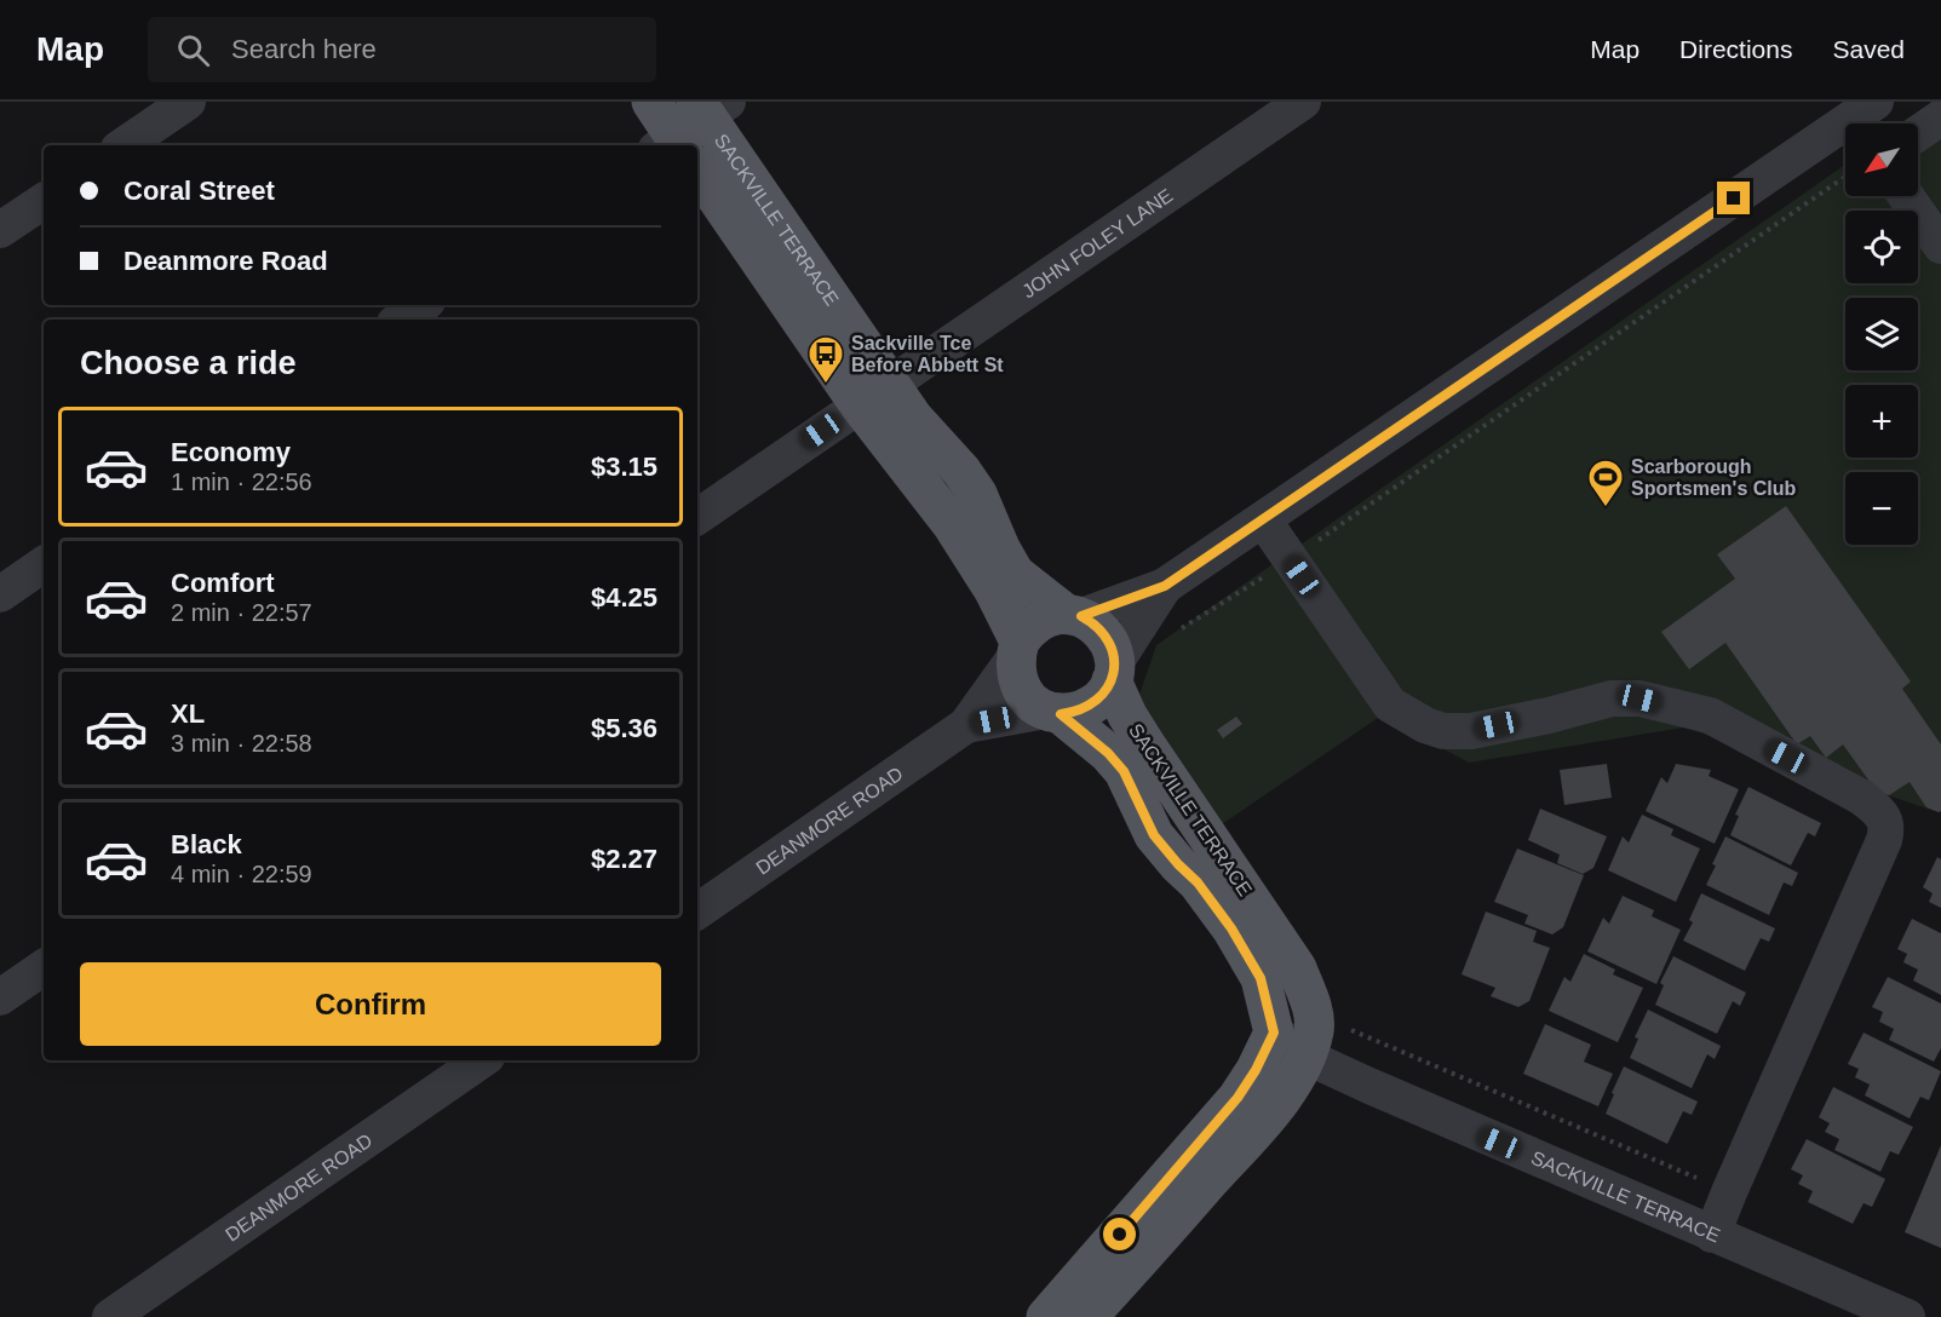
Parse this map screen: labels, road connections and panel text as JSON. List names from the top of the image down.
{
  "streets": {
    "main road": ["SACKVILLE TERRACE"],
    "street": ["JOHN FOLEY LANE", "DEANMORE ROAD"]
  },
  "crossings": [
    ["SACKVILLE TERRACE", "JOHN FOLEY LANE"],
    ["SACKVILLE TERRACE", "DEANMORE ROAD"]
  ],
  "places": {
    "bus stop": ["Sackville Tce Before Abbett St"],
    "sports": ["Scarborough Sportsmen's Club"]
  },
  "north": "bottom left",
  "page": {
    "header": "Map",
    "search": "Search here",
    "nav": ["Map", "Directions", "Saved"],
    "map_buttons": ["+", "−"],
    "banner": ["Coral Street", "Deanmore Road"],
    "heading": "Choose a ride",
    "list": [
      {
        "name": "Economy",
        "note": "1 min · 22:56",
        "value": "$3.15"
      },
      {
        "name": "Comfort",
        "note": "2 min · 22:57",
        "value": "$4.25"
      },
      {
        "name": "XL",
        "note": "3 min · 22:58",
        "value": "$5.36"
      },
      {
        "name": "Black",
        "note": "4 min · 22:59",
        "value": "$2.27"
      }
    ],
    "buttons": "Confirm"
  }
}
